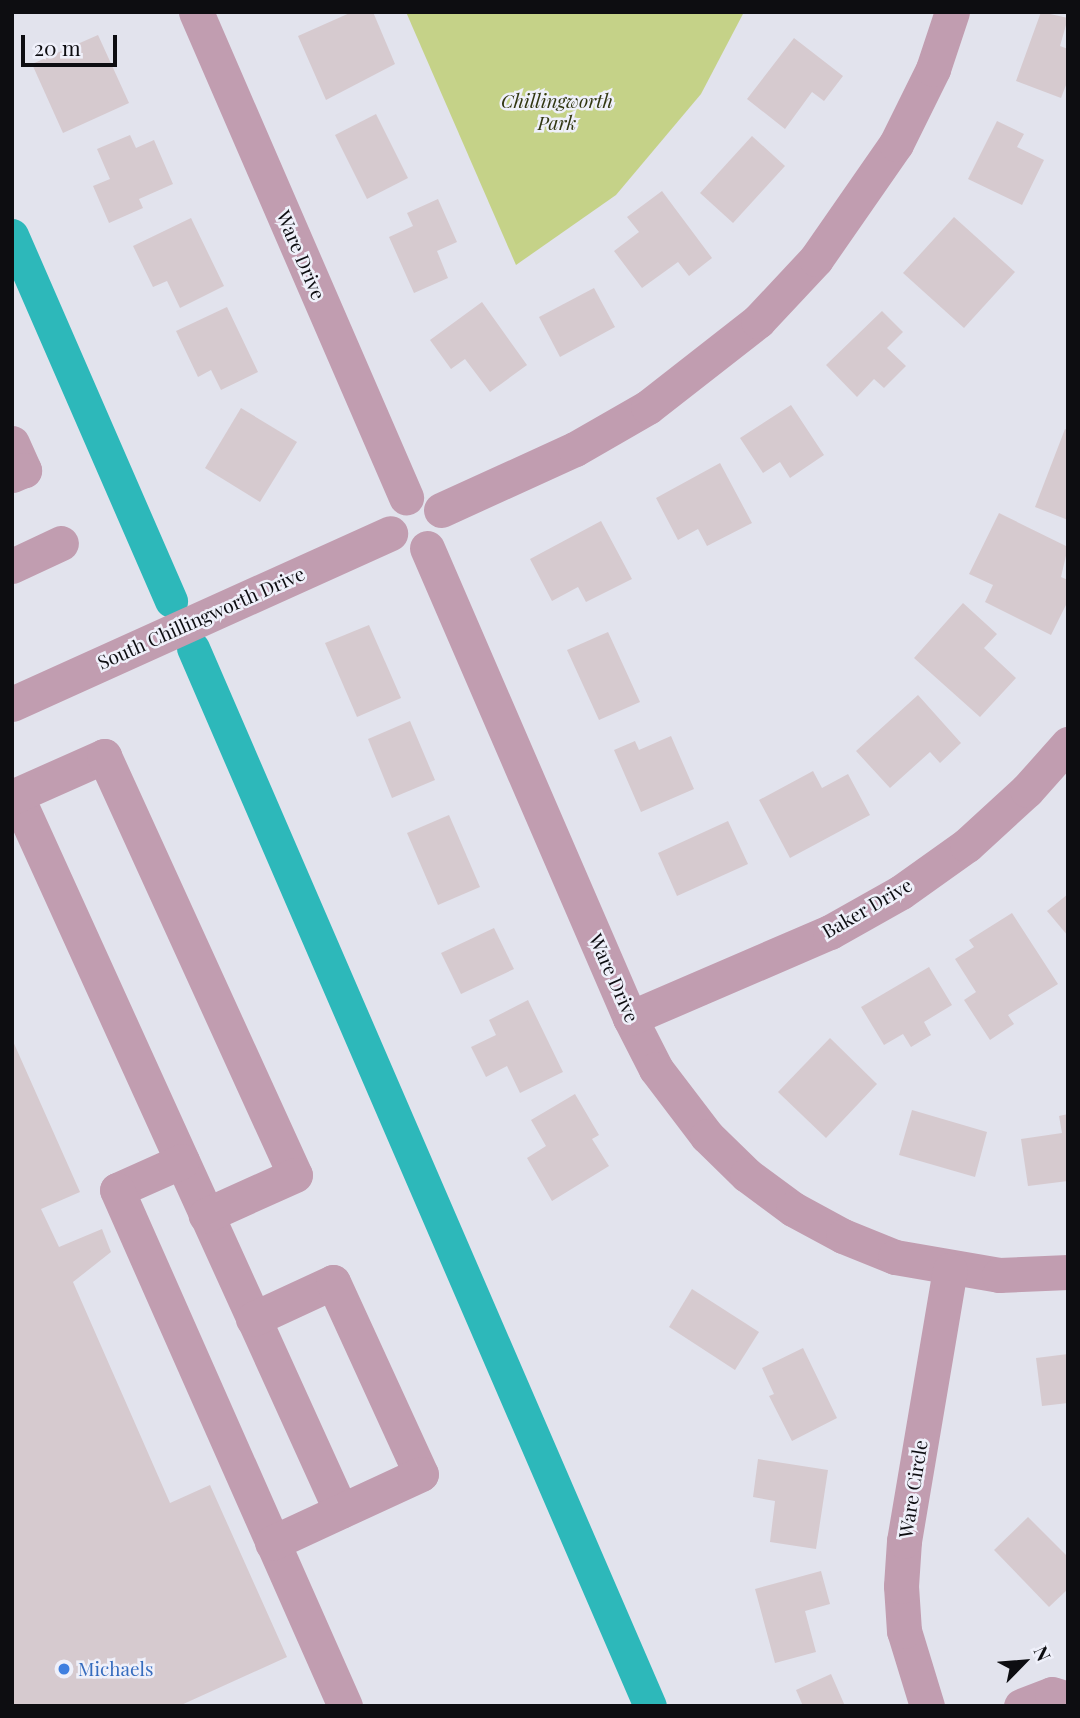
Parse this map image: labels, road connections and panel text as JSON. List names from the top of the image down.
{
  "streets": {
    "street": [
      "Ware Drive",
      "South Chillingworth Drive",
      "Baker Drive",
      "Ware Circle"
    ]
  },
  "crossings": [
    ["Ware Drive", "South Chillingworth Drive"],
    ["Ware Drive", "Baker Drive"],
    ["Ware Drive", "Ware Circle"]
  ],
  "parks": ["Chillingworth Park"],
  "places": ["Michaels"],
  "scale_bar": "20 m",
  "north": "top right"
}
